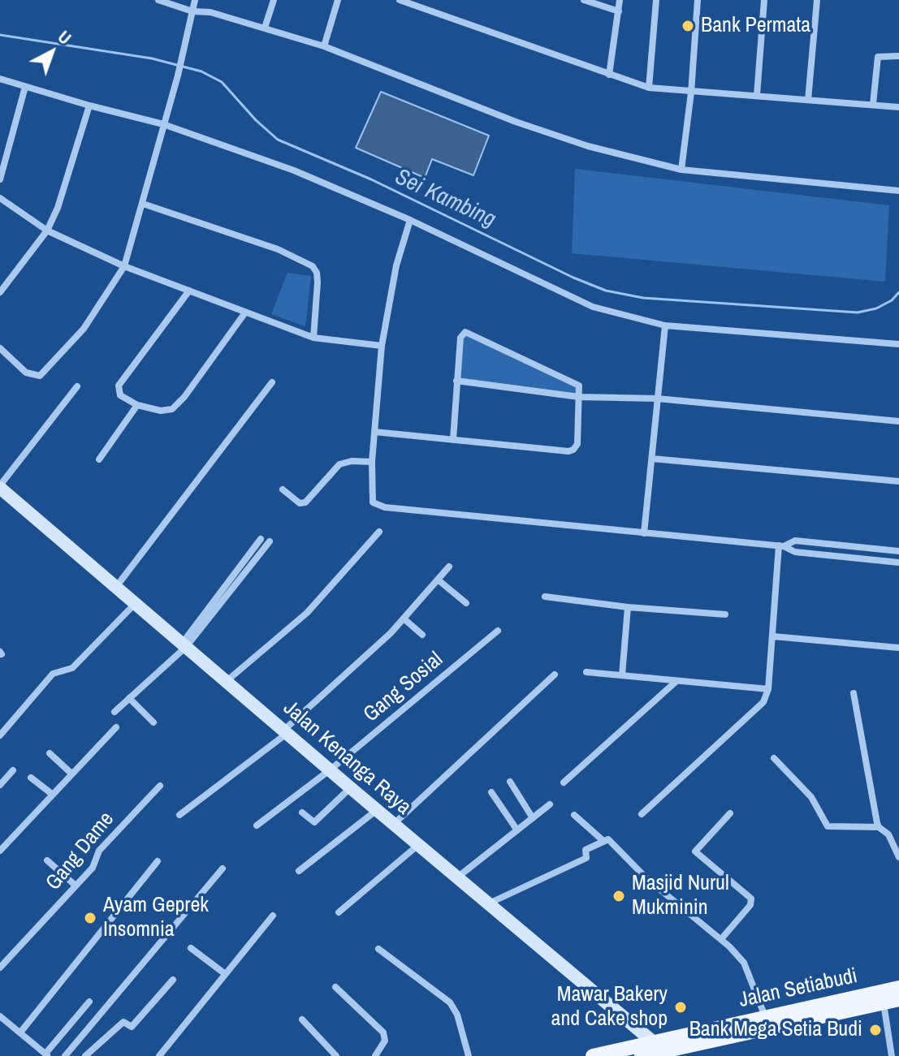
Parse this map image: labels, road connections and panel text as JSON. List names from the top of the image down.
{
  "streets": {
    "main road": ["Jalan Setiabudi"],
    "street": ["Gang Sosial", "Jalan Kenanga Raya", "Gang Dame"]
  },
  "crossings": [
    ["Gang Sosial", "Jalan Kenanga Raya"],
    ["Jalan Kenanga Raya", "Jalan Setiabudi"]
  ],
  "water": ["Sei Kambing"],
  "places": [
    "Bank Permata",
    "Masjid Nurul Mukminin",
    "Ayam Geprek Insomnia",
    "Mawar Bakery and Cake shop",
    "Bank Mega Setia Budi"
  ],
  "north": "top right"
}
